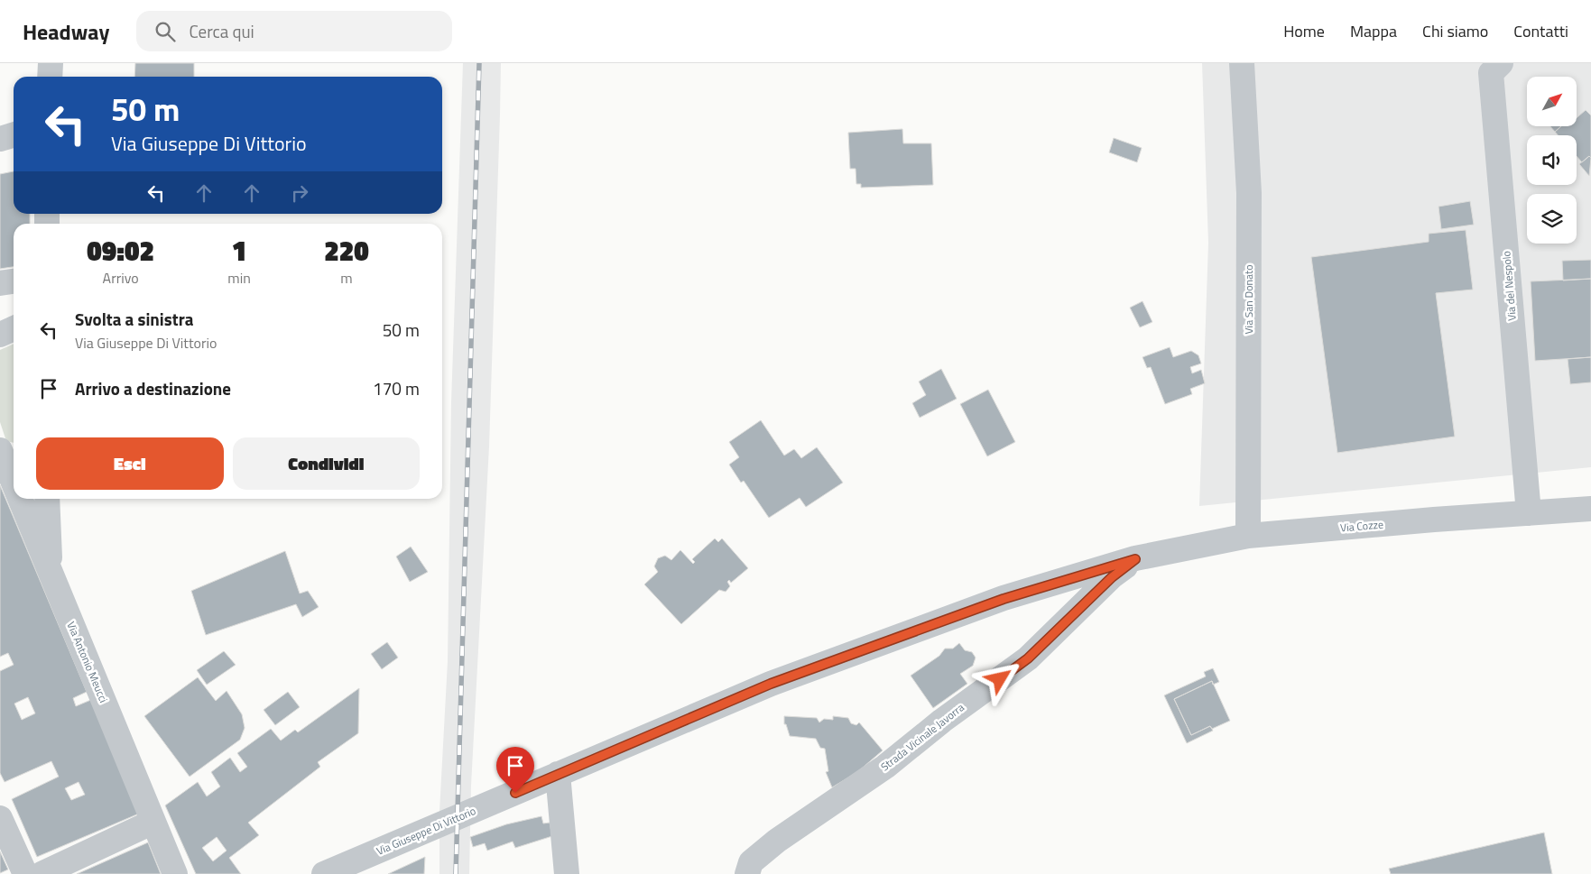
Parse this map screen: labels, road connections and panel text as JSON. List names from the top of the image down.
{
  "streets": {
    "street": [
      "Via del Nespolo",
      "Via San Donato",
      "Via Cozze",
      "Via Antonio Meucci",
      "Strada Vicinale Javorra",
      "Via Giuseppe Di Vittorio"
    ]
  },
  "crossings": [
    ["Via del Nespolo", "Via Cozze"],
    ["Via San Donato", "Via Cozze"],
    ["Via Cozze", "Strada Vicinale Javorra"],
    ["Via Cozze", "Via Giuseppe Di Vittorio"],
    ["Strada Vicinale Javorra", "Via Giuseppe Di Vittorio"]
  ],
  "north": "top right",
  "page": {
    "header": "Headway",
    "search": "Cerca qui",
    "nav": [
      "Home",
      "Mappa",
      "Chi siamo",
      "Contatti"
    ],
    "turn": ["50 m", "Via Giuseppe Di Vittorio"],
    "eta": [
      "09:02",
      "Arrivo",
      "1",
      "min",
      "220",
      "m"
    ],
    "list": [
      {
        "name": "Svolta a sinistra",
        "note": "Via Giuseppe Di Vittorio",
        "value": "50 m"
      },
      {
        "name": "Arrivo a destinazione",
        "value": "170 m"
      }
    ],
    "buttons": ["Esci", "Condividi"]
  }
}
